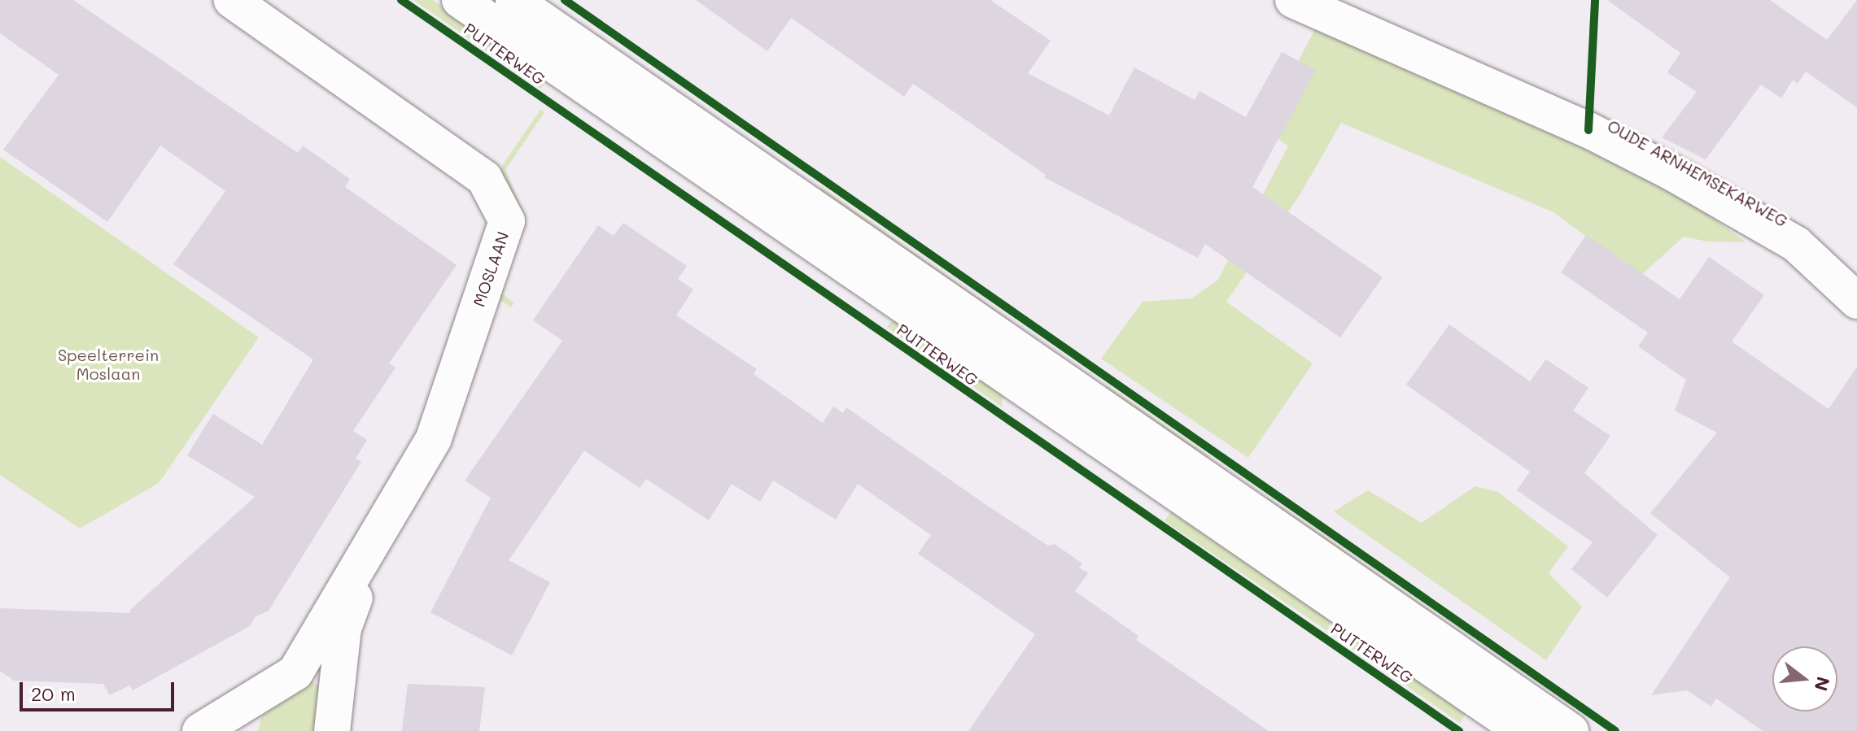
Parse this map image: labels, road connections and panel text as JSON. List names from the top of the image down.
{
  "streets": {
    "main road": ["PUTTERWEG", "OUDE ARNHEMSEKARWEG", "MOSLAAN"]
  },
  "parks": ["Speelterrein Moslaan"],
  "scale_bar": "20 m",
  "north": "right"
}
